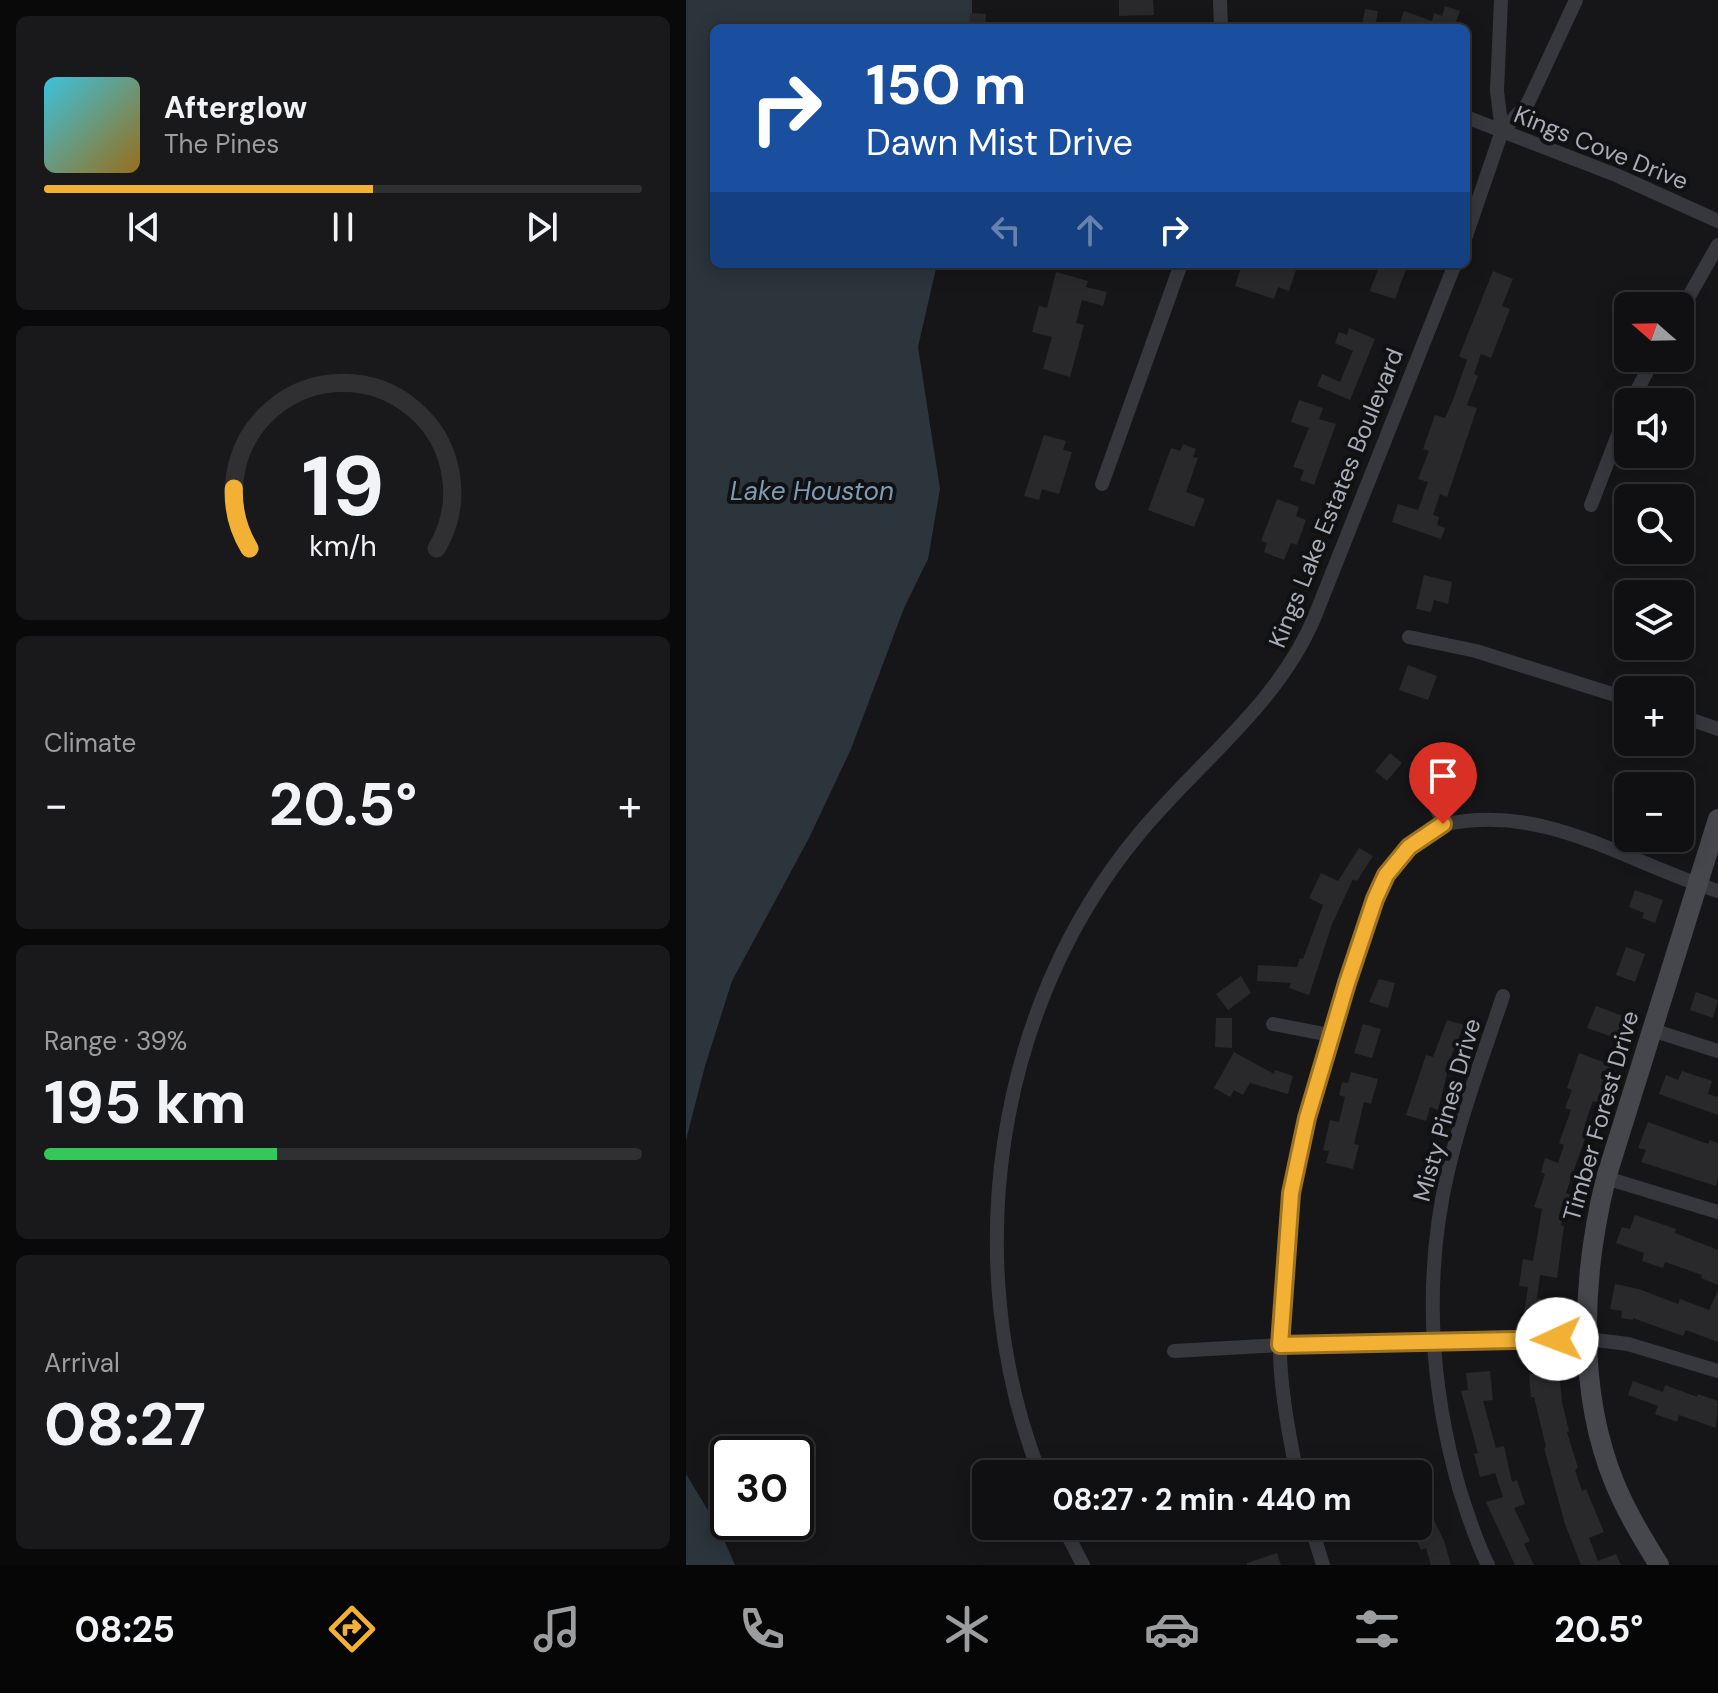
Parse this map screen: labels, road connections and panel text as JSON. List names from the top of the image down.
{
  "streets": {
    "street": [
      "Kings Cove Drive",
      "Kings Lake Estates Boulevard",
      "Misty Pines Drive",
      "Timber Forest Drive"
    ]
  },
  "water": ["Lake Houston"],
  "north": "left",
  "page": {
    "turn": ["150 m", "Dawn Mist Drive"],
    "song": ["Afterglow", "The Pines"],
    "map_buttons": ["+", "−"],
    "tile": [
      "Climate",
      ["Range · 39%", "195 km"],
      ["Arrival", "08:27"]
    ],
    "heat": ["−", "20.5°", "+"],
    "limit": "30",
    "trip": "08:27 · 2 min · 440 m",
    "tabs": ["08:25", "20.5°"],
    "gauge": ["19", "km/h"]
  }
}
